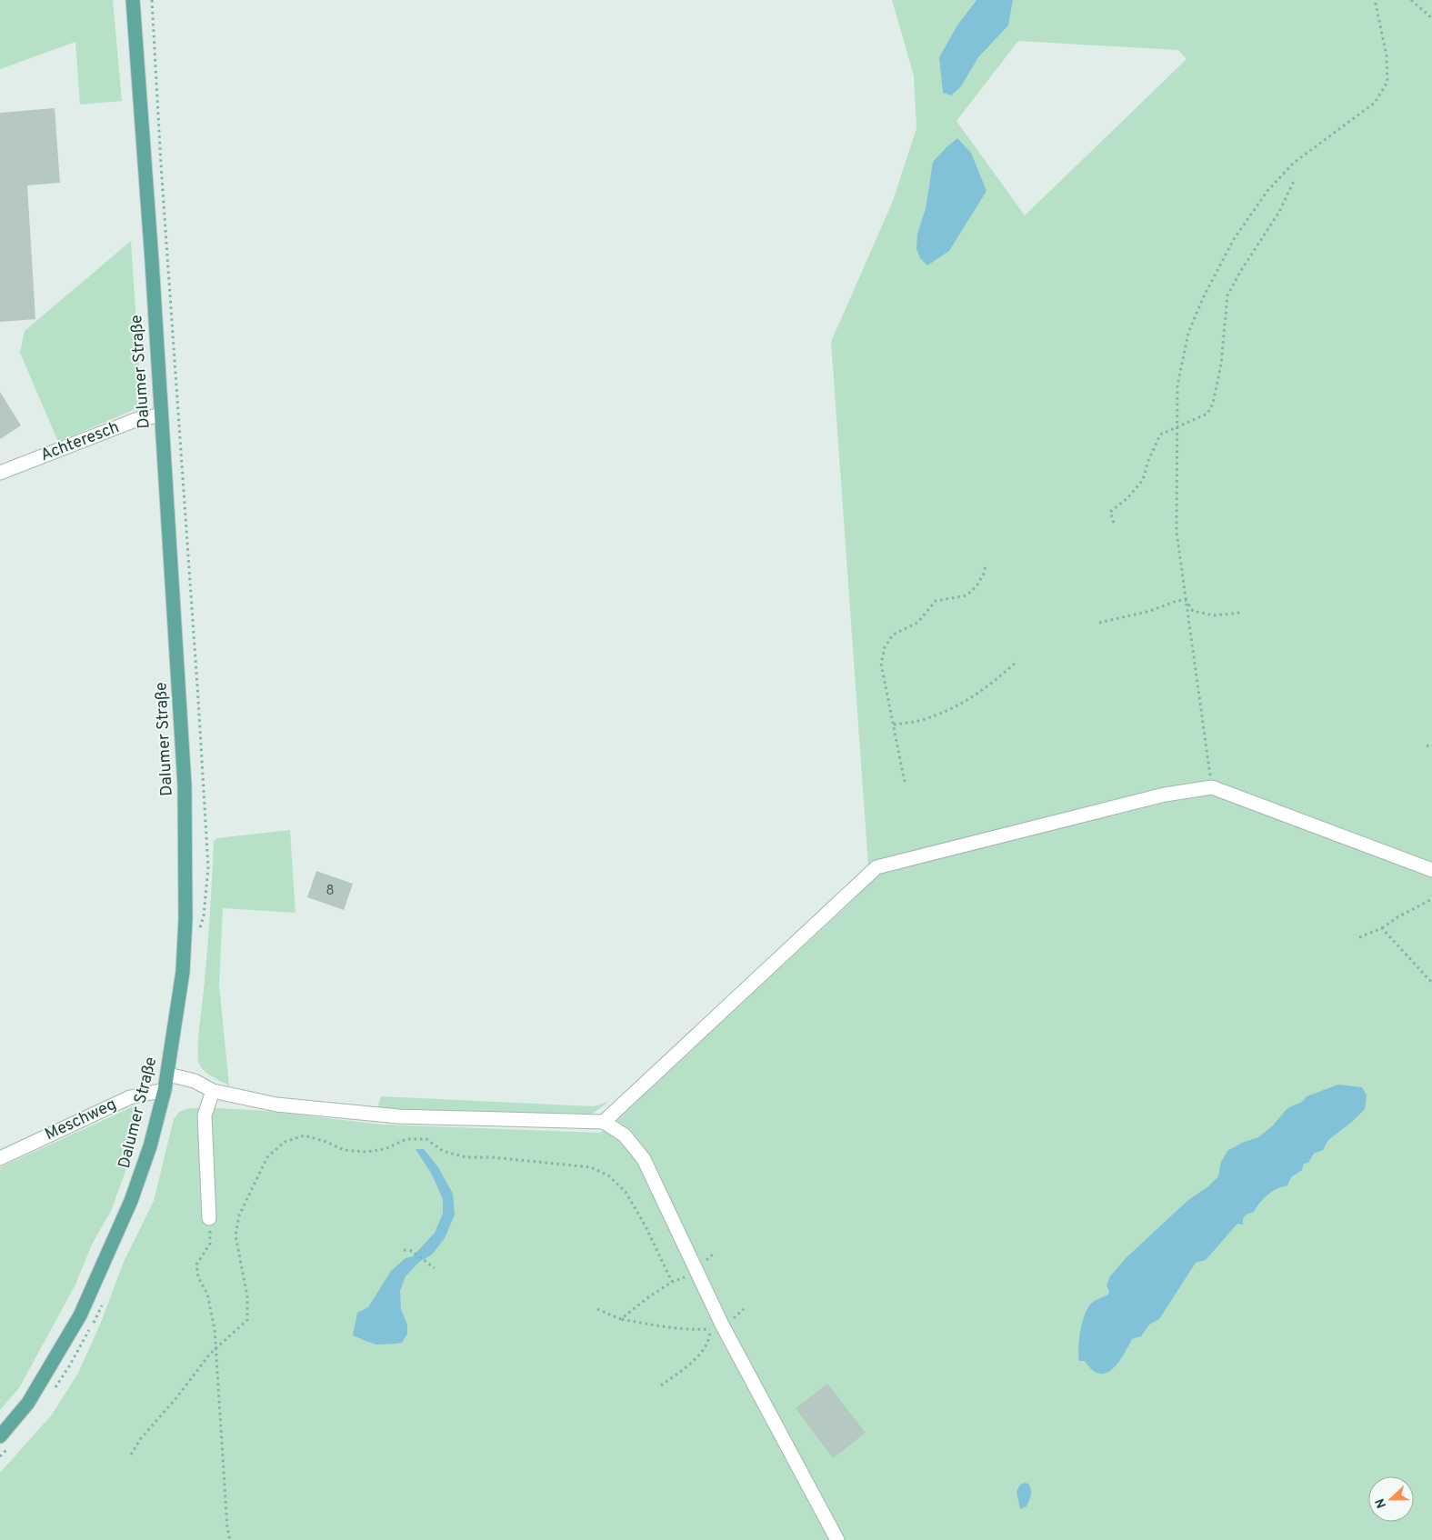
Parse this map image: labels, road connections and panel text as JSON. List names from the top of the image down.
{
  "streets": {
    "main road": ["Dalumer Straße"],
    "street": ["Achteresch", "Meschweg"]
  },
  "crossings": [
    ["Dalumer Straße", "Achteresch"],
    ["Dalumer Straße", "Meschweg"]
  ],
  "house_numbers": ["8"],
  "north": "left"
}
